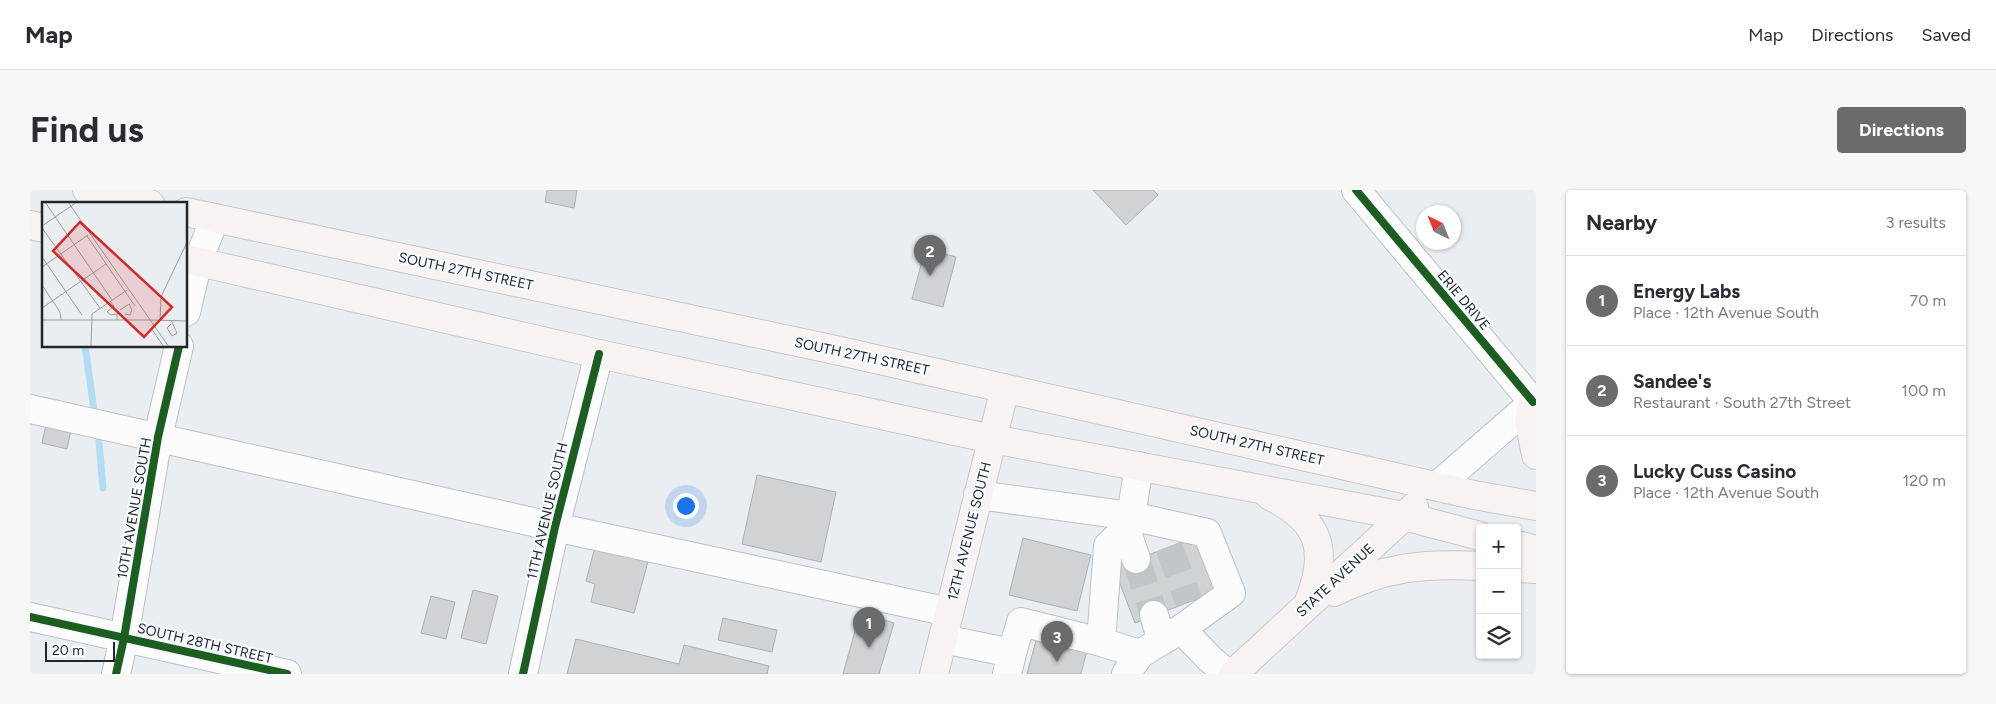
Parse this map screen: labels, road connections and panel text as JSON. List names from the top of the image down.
{
  "streets": {
    "main road": ["SOUTH 27TH STREET", "12TH AVENUE SOUTH", "STATE AVENUE"],
    "street": [
      "ERIE DRIVE",
      "10TH AVENUE SOUTH",
      "11TH AVENUE SOUTH",
      "SOUTH 28TH STREET"
    ]
  },
  "crossings": [
    ["SOUTH 27TH STREET", "12TH AVENUE SOUTH"],
    ["SOUTH 27TH STREET", "STATE AVENUE"],
    ["10TH AVENUE SOUTH", "SOUTH 28TH STREET"]
  ],
  "scale_bar": "20 m",
  "north": "top left",
  "page": {
    "header": "Map",
    "nav": ["Map", "Directions", "Saved"],
    "buttons": "Directions",
    "title": "Find us",
    "heading": ["Nearby", "3 results"],
    "pins": ["2", "1", "3"],
    "list": [
      {
        "mark": "1",
        "name": "Energy Labs",
        "note": "Place · 12th Avenue South",
        "value": "70 m"
      },
      {
        "mark": "2",
        "name": "Sandee's",
        "note": "Restaurant · South 27th Street",
        "value": "100 m"
      },
      {
        "mark": "3",
        "name": "Lucky Cuss Casino",
        "note": "Place · 12th Avenue South",
        "value": "120 m"
      }
    ],
    "map_buttons": ["+", "−"],
    "scale": "20 m"
  }
}
